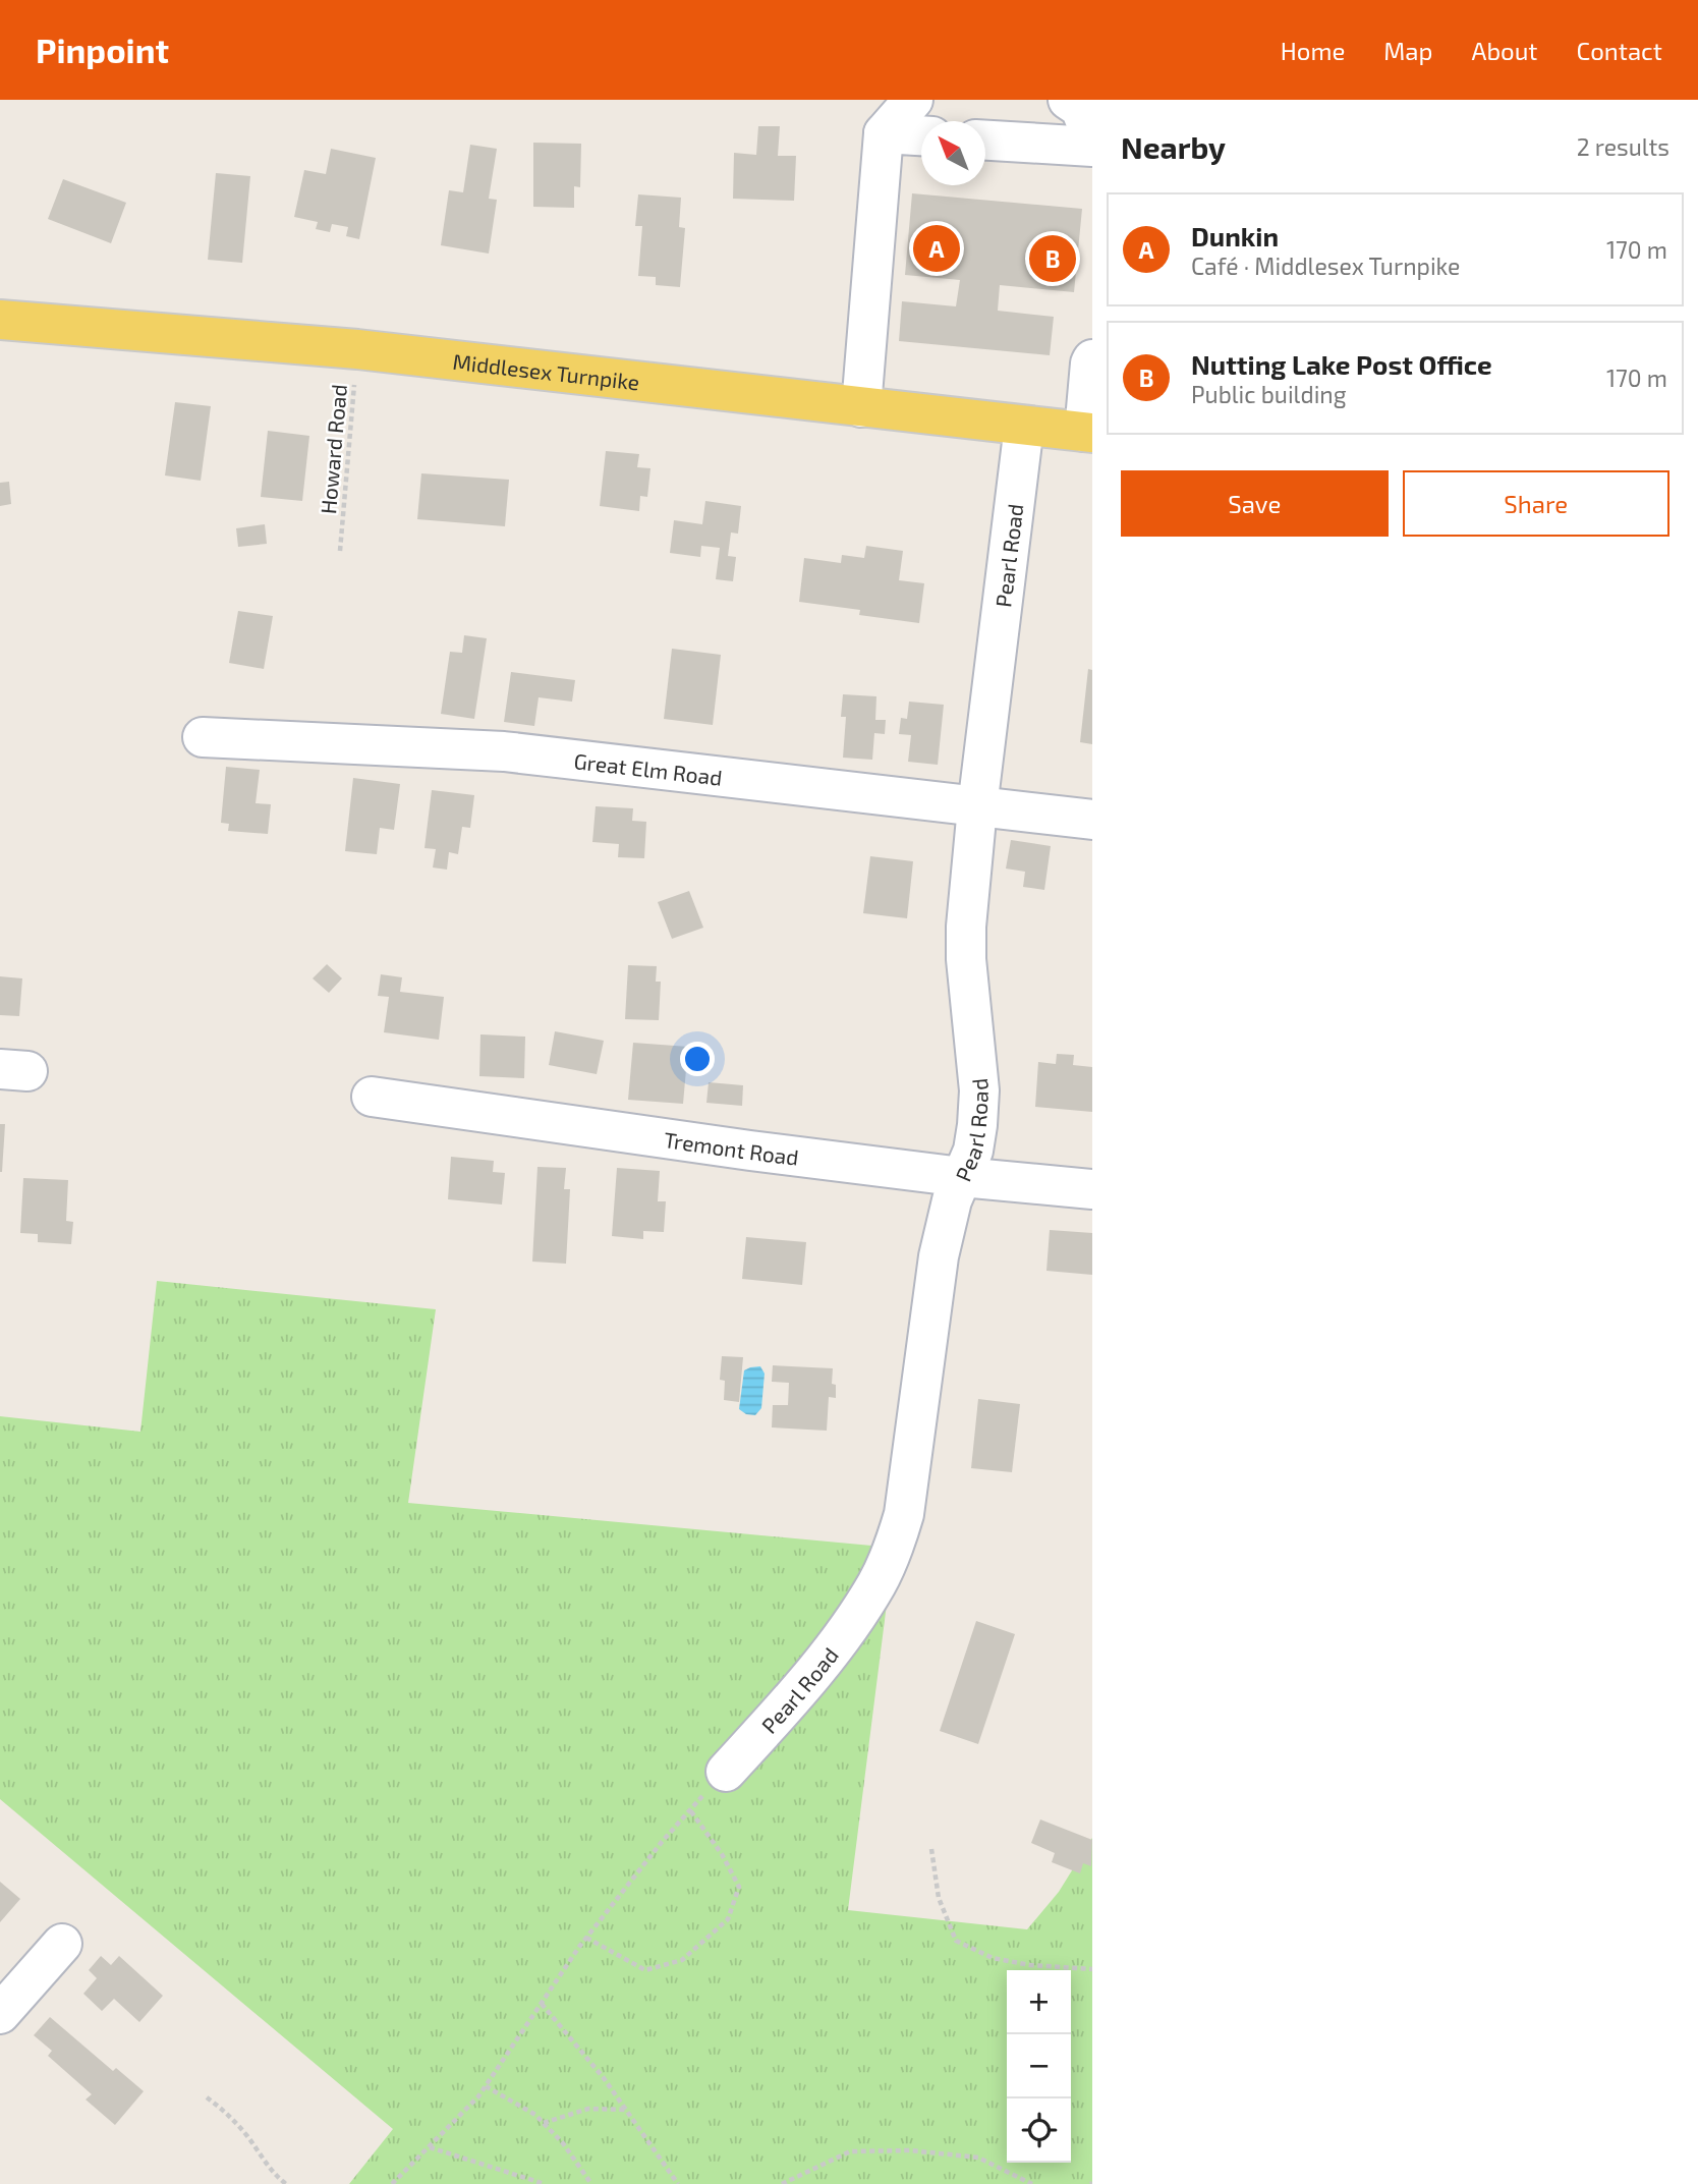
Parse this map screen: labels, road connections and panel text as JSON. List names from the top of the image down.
{
  "streets": {
    "main road": ["Middlesex Turnpike"],
    "street": ["Pearl Road", "Great Elm Road", "Tremont Road"],
    "path": ["Howard Road"]
  },
  "crossings": [
    ["Middlesex Turnpike", "Howard Road"],
    ["Middlesex Turnpike", "Pearl Road"],
    ["Pearl Road", "Great Elm Road"],
    ["Pearl Road", "Tremont Road"]
  ],
  "north": "top left",
  "page": {
    "header": "Pinpoint",
    "nav": [
      "Home",
      "Map",
      "About",
      "Contact"
    ],
    "heading": ["Nearby", "2 results"],
    "list": [
      {
        "mark": "A",
        "name": "Dunkin",
        "note": "Café · Middlesex Turnpike",
        "value": "170 m"
      },
      {
        "mark": "B",
        "name": "Nutting Lake Post Office",
        "note": "Public building",
        "value": "170 m"
      }
    ],
    "pins": ["A", "B"],
    "buttons": ["Save", "Share"],
    "map_buttons": ["+", "−"]
  }
}
